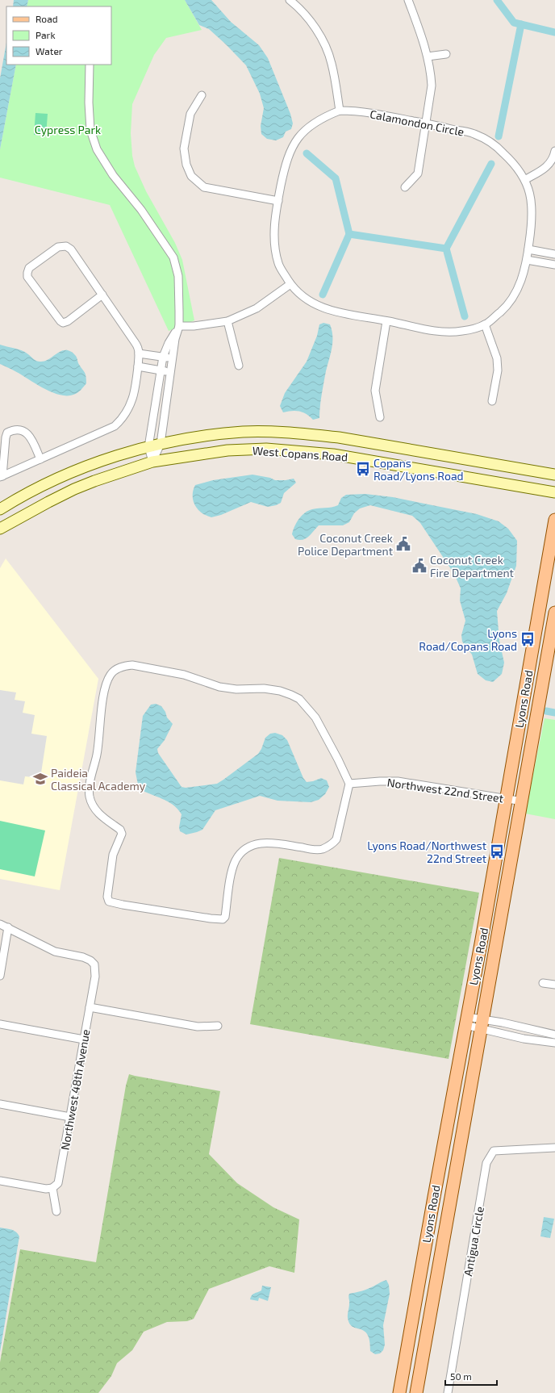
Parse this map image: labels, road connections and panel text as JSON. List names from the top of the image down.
{
  "streets": {
    "main road": ["West Copans Road", "Lyons Road"],
    "street": [
      "Calamondon Circle",
      "Northwest 22nd Street",
      "Northwest 48th Avenue",
      "Antigua Circle"
    ]
  },
  "crossings": [
    ["Lyons Road", "Northwest 22nd Street"]
  ],
  "parks": ["Cypress Park"],
  "places": {
    "bus stop": ["Copans Road/Lyons Road", "Lyons Road/Copans Road", "Lyons Road/Northwest 22nd Street"],
    "public building": ["Coconut Creek Police Department", "Coconut Creek Fire Department"],
    "school or university": ["Paideia Classical Academy"]
  },
  "legend": ["Road", "Park", "Water"],
  "scale_bar": "50 m"
}
